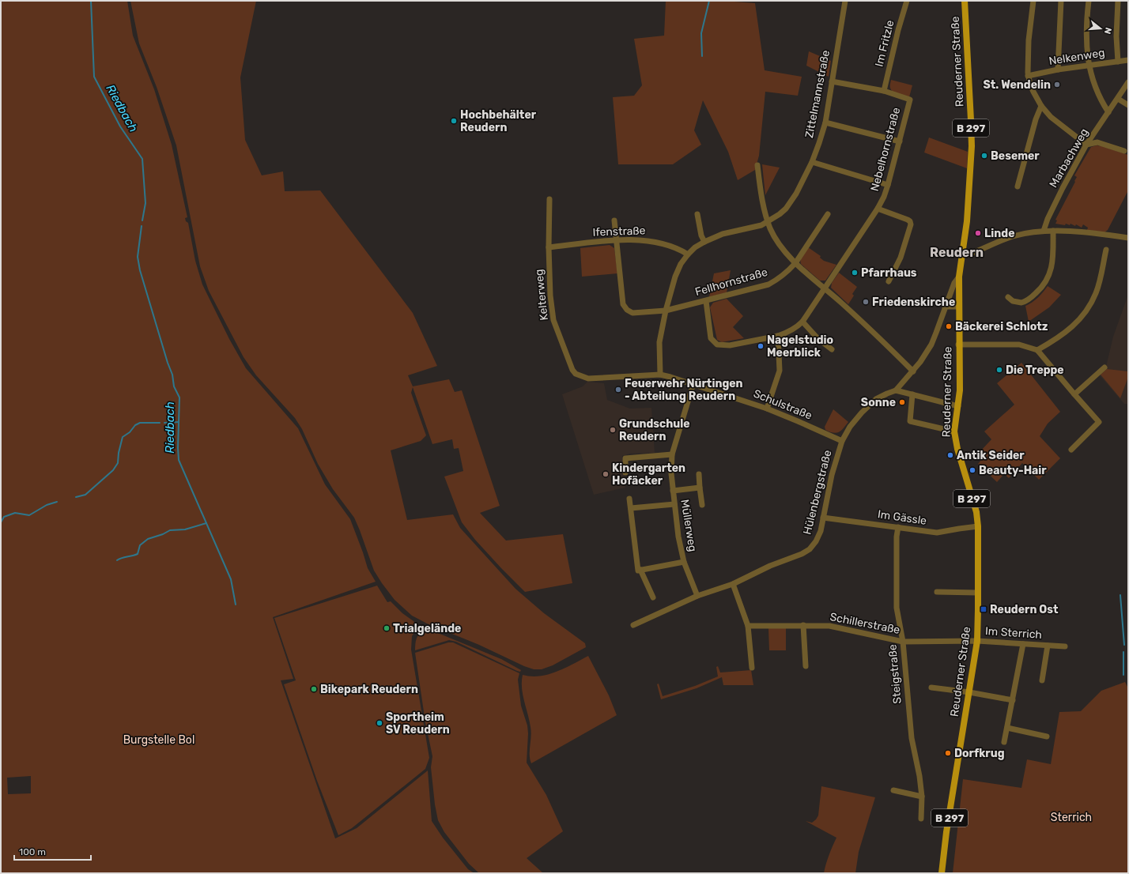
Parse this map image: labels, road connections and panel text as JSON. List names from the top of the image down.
{
  "streets": {
    "main road": ["Reuderner Straße", "B 297"],
    "street": [
      "Im Fritzle",
      "Nelkenweg",
      "Zittelmannstraße",
      "Nebelhornstraße",
      "Marbachweg",
      "Ifenstraße",
      "Fellhornstraße",
      "Kelterweg",
      "Schulstraße",
      "Hülenbergstraße",
      "Im Gässle",
      "Müllerweg",
      "Schillerstraße",
      "Im Sterrich",
      "Steigstraße"
    ]
  },
  "crossings": [
    ["Im Fritzle", "Nebelhornstraße"],
    ["Reuderner Straße", "Hülenbergstraße"],
    ["Reuderner Straße", "Im Gässle"],
    ["Reuderner Straße", "Schillerstraße"],
    ["Reuderner Straße", "Im Sterrich"],
    ["Zittelmannstraße", "Nebelhornstraße"],
    ["Zittelmannstraße", "Ifenstraße"],
    ["Zittelmannstraße", "Fellhornstraße"],
    ["Zittelmannstraße", "Schulstraße"],
    ["Nebelhornstraße", "Fellhornstraße"],
    ["Ifenstraße", "Fellhornstraße"],
    ["Ifenstraße", "Kelterweg"],
    ["Kelterweg", "Schulstraße"],
    ["Schulstraße", "Hülenbergstraße"],
    ["Schulstraße", "Müllerweg"],
    ["Hülenbergstraße", "Im Gässle"],
    ["Hülenbergstraße", "Müllerweg"],
    ["Im Gässle", "Steigstraße"],
    ["Schillerstraße", "Im Sterrich"],
    ["Schillerstraße", "Steigstraße"]
  ],
  "districts": ["Reudern"],
  "water": ["Riedbach"],
  "parks": ["Burgstelle Bol", "Sterrich"],
  "places": {
    "other": [
      "St. Wendelin",
      "Hochbehälter Reudern",
      "Besemer",
      "Linde",
      "Pfarrhaus",
      "Friedenskirche",
      "Bäckerei Schlotz",
      "Nagelstudio Meerblick",
      "Die Treppe",
      "Feuerwehr Nürtingen - Abteilung Reudern",
      "Sonne",
      "Grundschule Reudern",
      "Antik Seider",
      "Beauty-Hair",
      "Kindergarten Hofäcker",
      "Trialgelände",
      "Bikepark Reudern",
      "Sportheim SV Reudern",
      "Dorfkrug"
    ],
    "transit": ["Reudern Ost"]
  },
  "scale_bar": "100 m",
  "north": "right"
}
